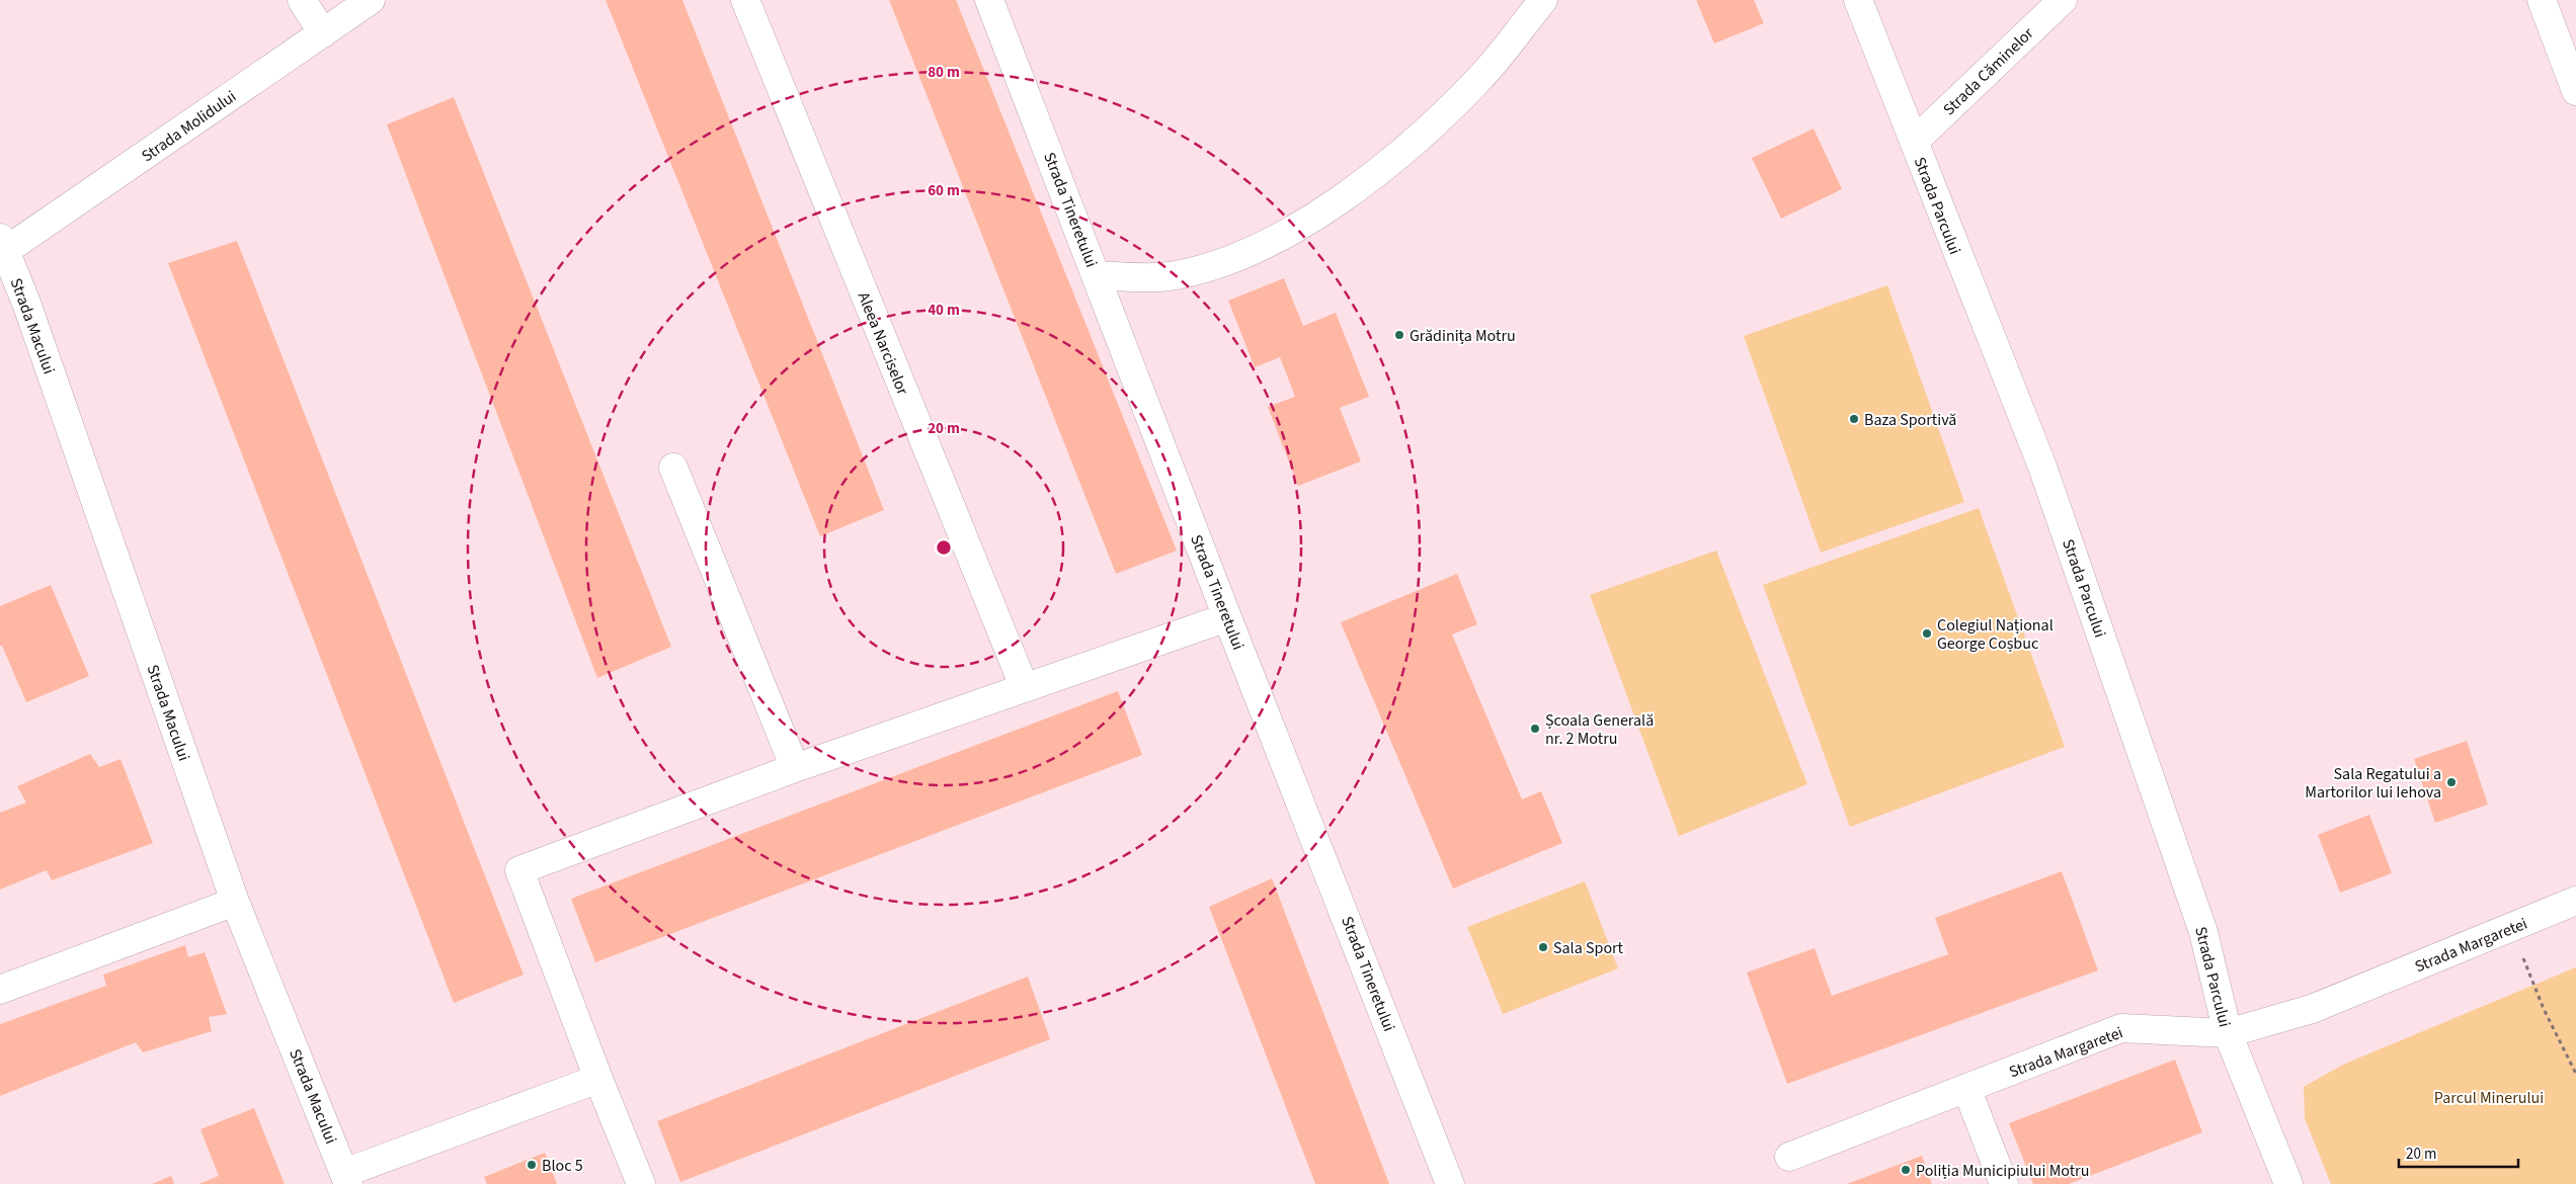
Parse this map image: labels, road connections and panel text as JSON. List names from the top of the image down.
{
  "streets": {
    "street": [
      "Strada Căminelor",
      "Strada Molidului",
      "Strada Parcului",
      "Strada Tineretului",
      "Strada Macului",
      "Aleea Narciselor",
      "Strada Margaretei"
    ]
  },
  "crossings": [
    ["Strada Căminelor", "Strada Parcului"],
    ["Strada Molidului", "Strada Macului"],
    ["Strada Parcului", "Strada Margaretei"]
  ],
  "parks": ["Parcul Minerului"],
  "places": [
    "Grădinița Motru",
    "Baza Sportivă",
    "Colegiul Național George Coșbuc",
    "Școala Generală nr. 2 Motru",
    "Sala Regatului a Martorilor lui Iehova",
    "Sala Sport",
    "Bloc 5",
    "Poliția Municipiului Motru"
  ],
  "scale_bar": "20 m",
  "rings": [
    "80 m",
    "60 m",
    "40 m",
    "20 m"
  ]
}
